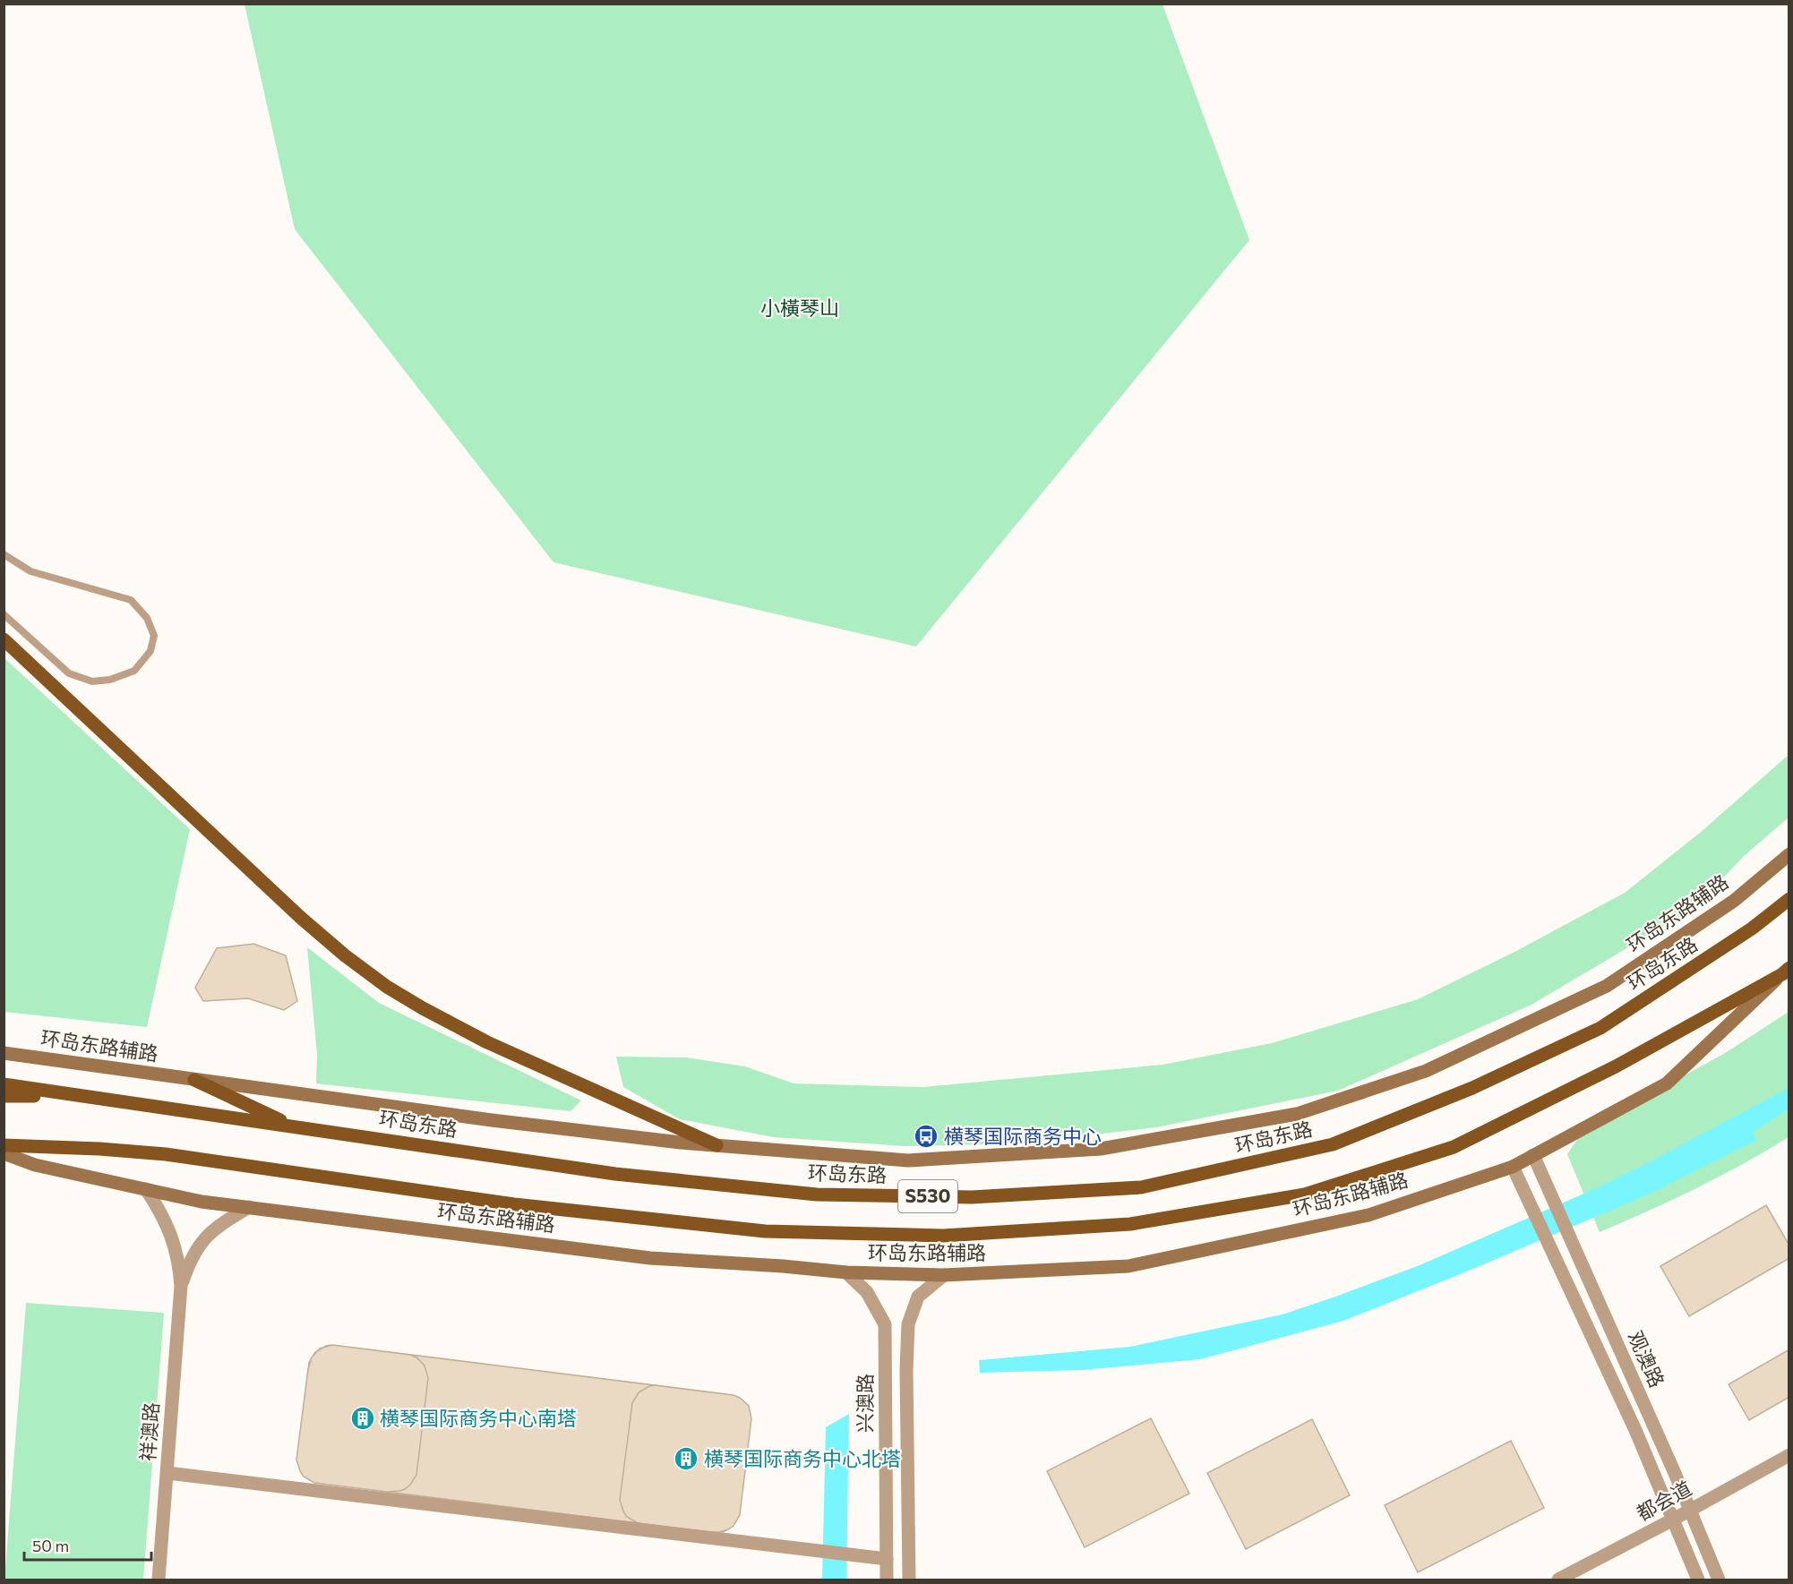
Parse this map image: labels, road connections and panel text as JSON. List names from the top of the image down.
{
  "streets": {
    "main road": ["环岛东路辅路", "环岛东路", "S530"],
    "street": [
      "观澳路",
      "兴澳路",
      "祥澳路",
      "都会道"
    ]
  },
  "crossings": [
    ["环岛东路辅路", "S530"],
    ["环岛东路辅路", "观澳路"],
    ["环岛东路辅路", "兴澳路"],
    ["环岛东路辅路", "祥澳路"],
    ["观澳路", "都会道"]
  ],
  "parks": ["小橫琴山"],
  "places": {
    "bus stop": ["横琴国际商务中心"],
    "building": ["横琴国际商务中心南塔", "横琴国际商务中心北塔"]
  },
  "scale_bar": "50 m"
}
